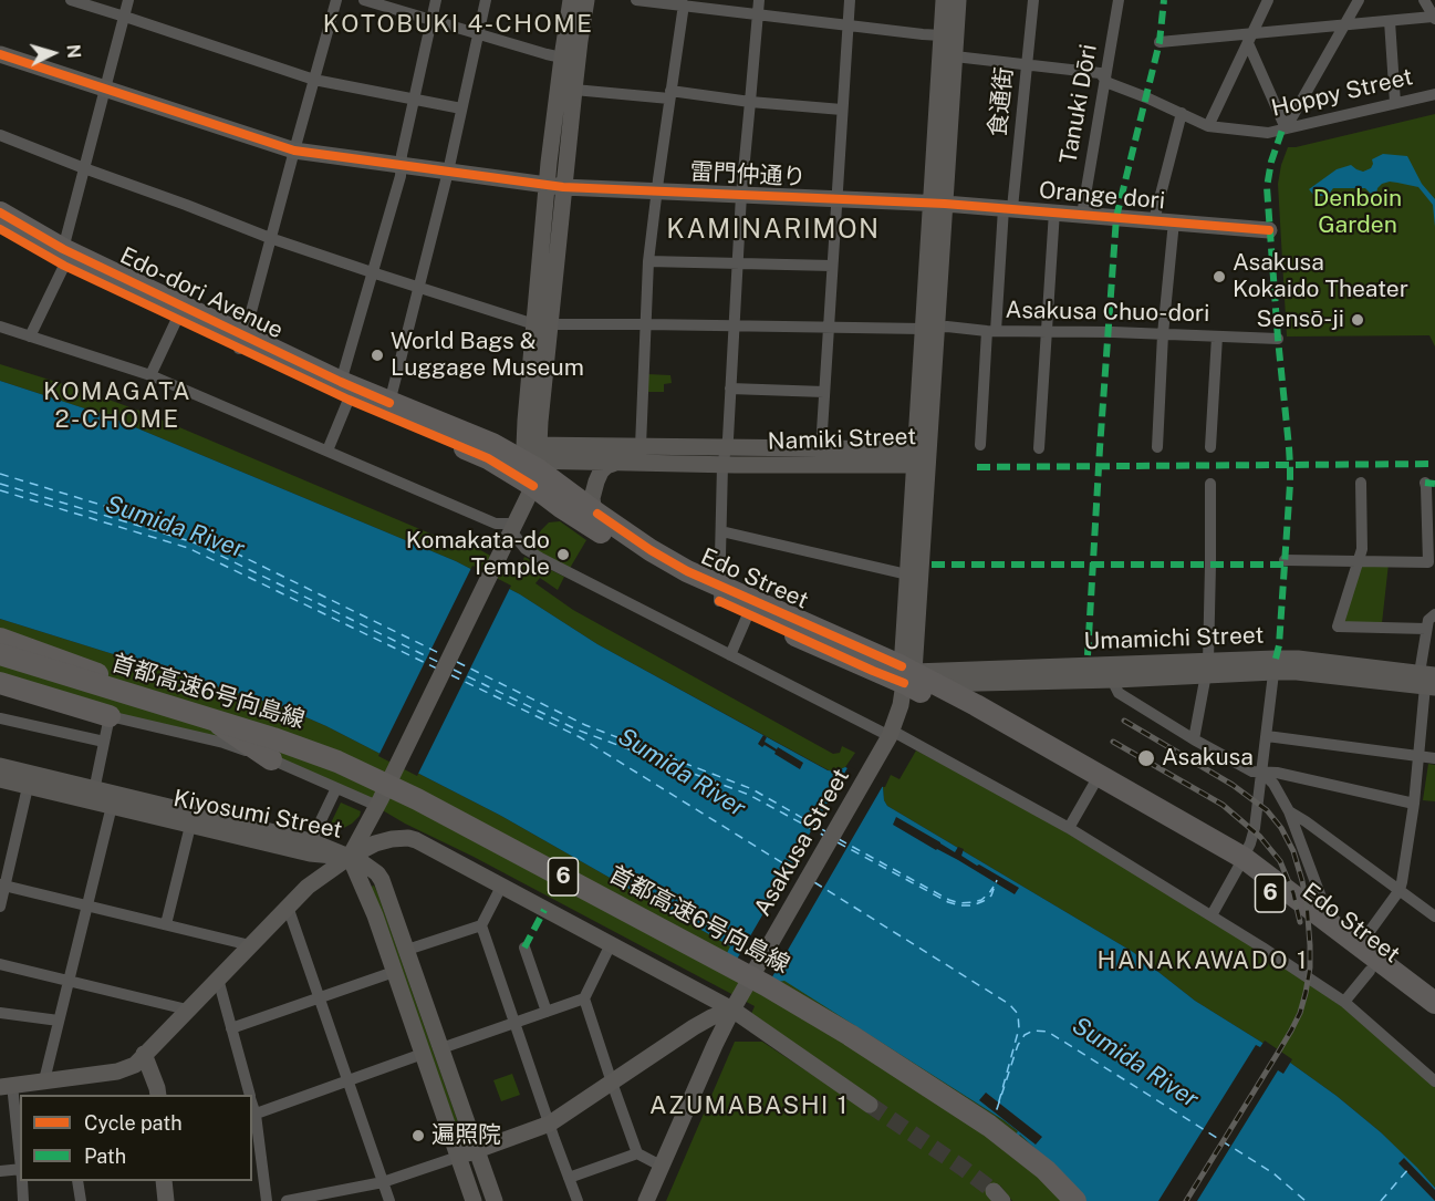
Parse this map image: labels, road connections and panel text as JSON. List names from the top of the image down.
{
  "streets": {
    "highway": [
      "Edo-dori Avenue",
      "Edo Street",
      "首都高速6号向島線",
      "6"
    ],
    "street": [
      "Hoppy Street",
      "食通街",
      "Tanuki Dōri",
      "雷門仲通り",
      "Orange dori",
      "Asakusa Chuo-dori",
      "Namiki Street",
      "Umamichi Street",
      "Kiyosumi Street",
      "Asakusa Street"
    ]
  },
  "crossings": [
    ["Hoppy Street", "食通街"],
    ["Hoppy Street", "Tanuki Dōri"],
    ["食通街", "Orange dori"],
    ["食通街", "Asakusa Chuo-dori"],
    ["Tanuki Dōri", "Orange dori"],
    ["雷門仲通り", "Orange dori"],
    ["Namiki Street", "Edo Street"],
    ["Edo Street", "Umamichi Street"],
    ["Edo Street", "Asakusa Street"],
    ["Umamichi Street", "Asakusa Street"]
  ],
  "districts": [
    "KOTOBUKI 4-CHOME",
    "KAMINARIMON",
    "KOMAGATA 2-CHOME",
    "HANAKAWADO 1",
    "AZUMABASHI 1"
  ],
  "water": ["Sumida River"],
  "parks": ["Denboin Garden"],
  "places": [
    "Asakusa Kokaido Theater",
    "Sensō-ji",
    "World Bags & Luggage Museum",
    "Komakata-do Temple",
    "Asakusa",
    "遍照院"
  ],
  "legend": ["Cycle path", "Path"],
  "north": "right"
}
